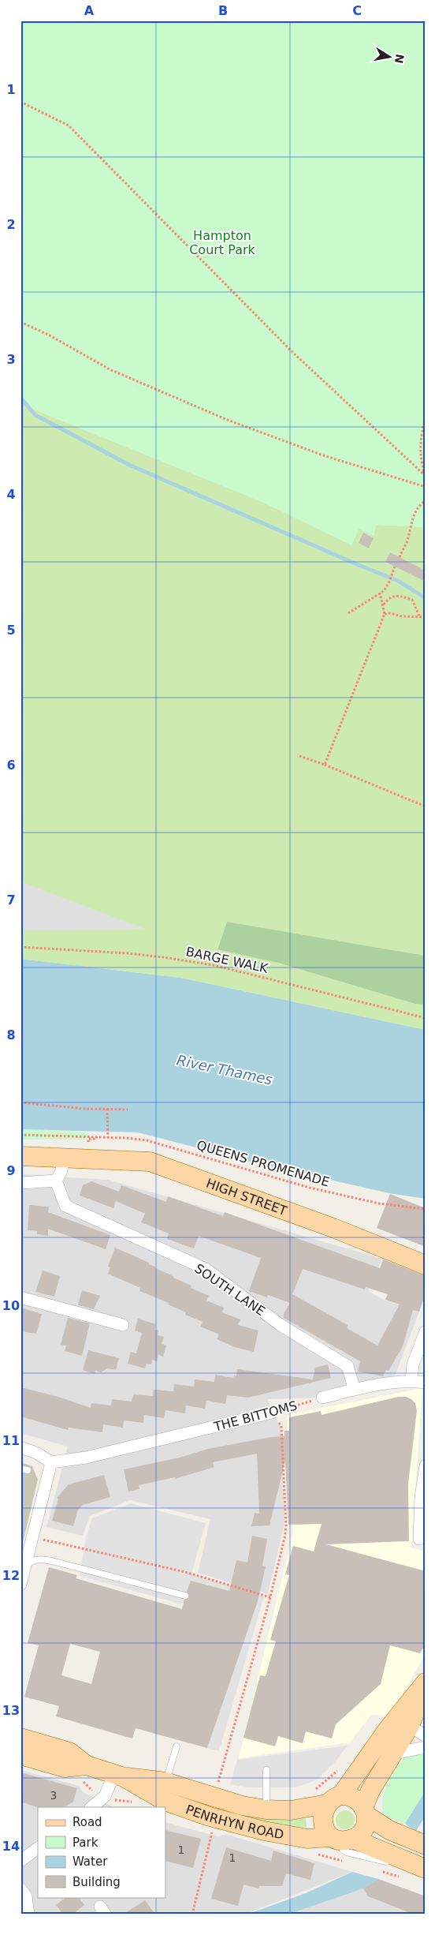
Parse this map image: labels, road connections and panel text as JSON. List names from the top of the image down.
{
  "streets": {
    "main road": ["HIGH STREET", "PENRHYN ROAD"],
    "street": ["SOUTH LANE", "THE BITTOMS"],
    "path": ["BARGE WALK", "QUEENS PROMENADE"]
  },
  "water": ["River Thames"],
  "parks": ["Hampton Court Park"],
  "house_numbers": ["3", "1", "1"],
  "legend": [
    "Road",
    "Park",
    "Water",
    "Building"
  ],
  "north": "right",
  "grid": {
    "columns": ["A", "B", "C"],
    "rows": [
      "1",
      "2",
      "3",
      "4",
      "5",
      "6",
      "7",
      "8",
      "9",
      "10",
      "11",
      "12",
      "13",
      "14"
    ]
  }
}
